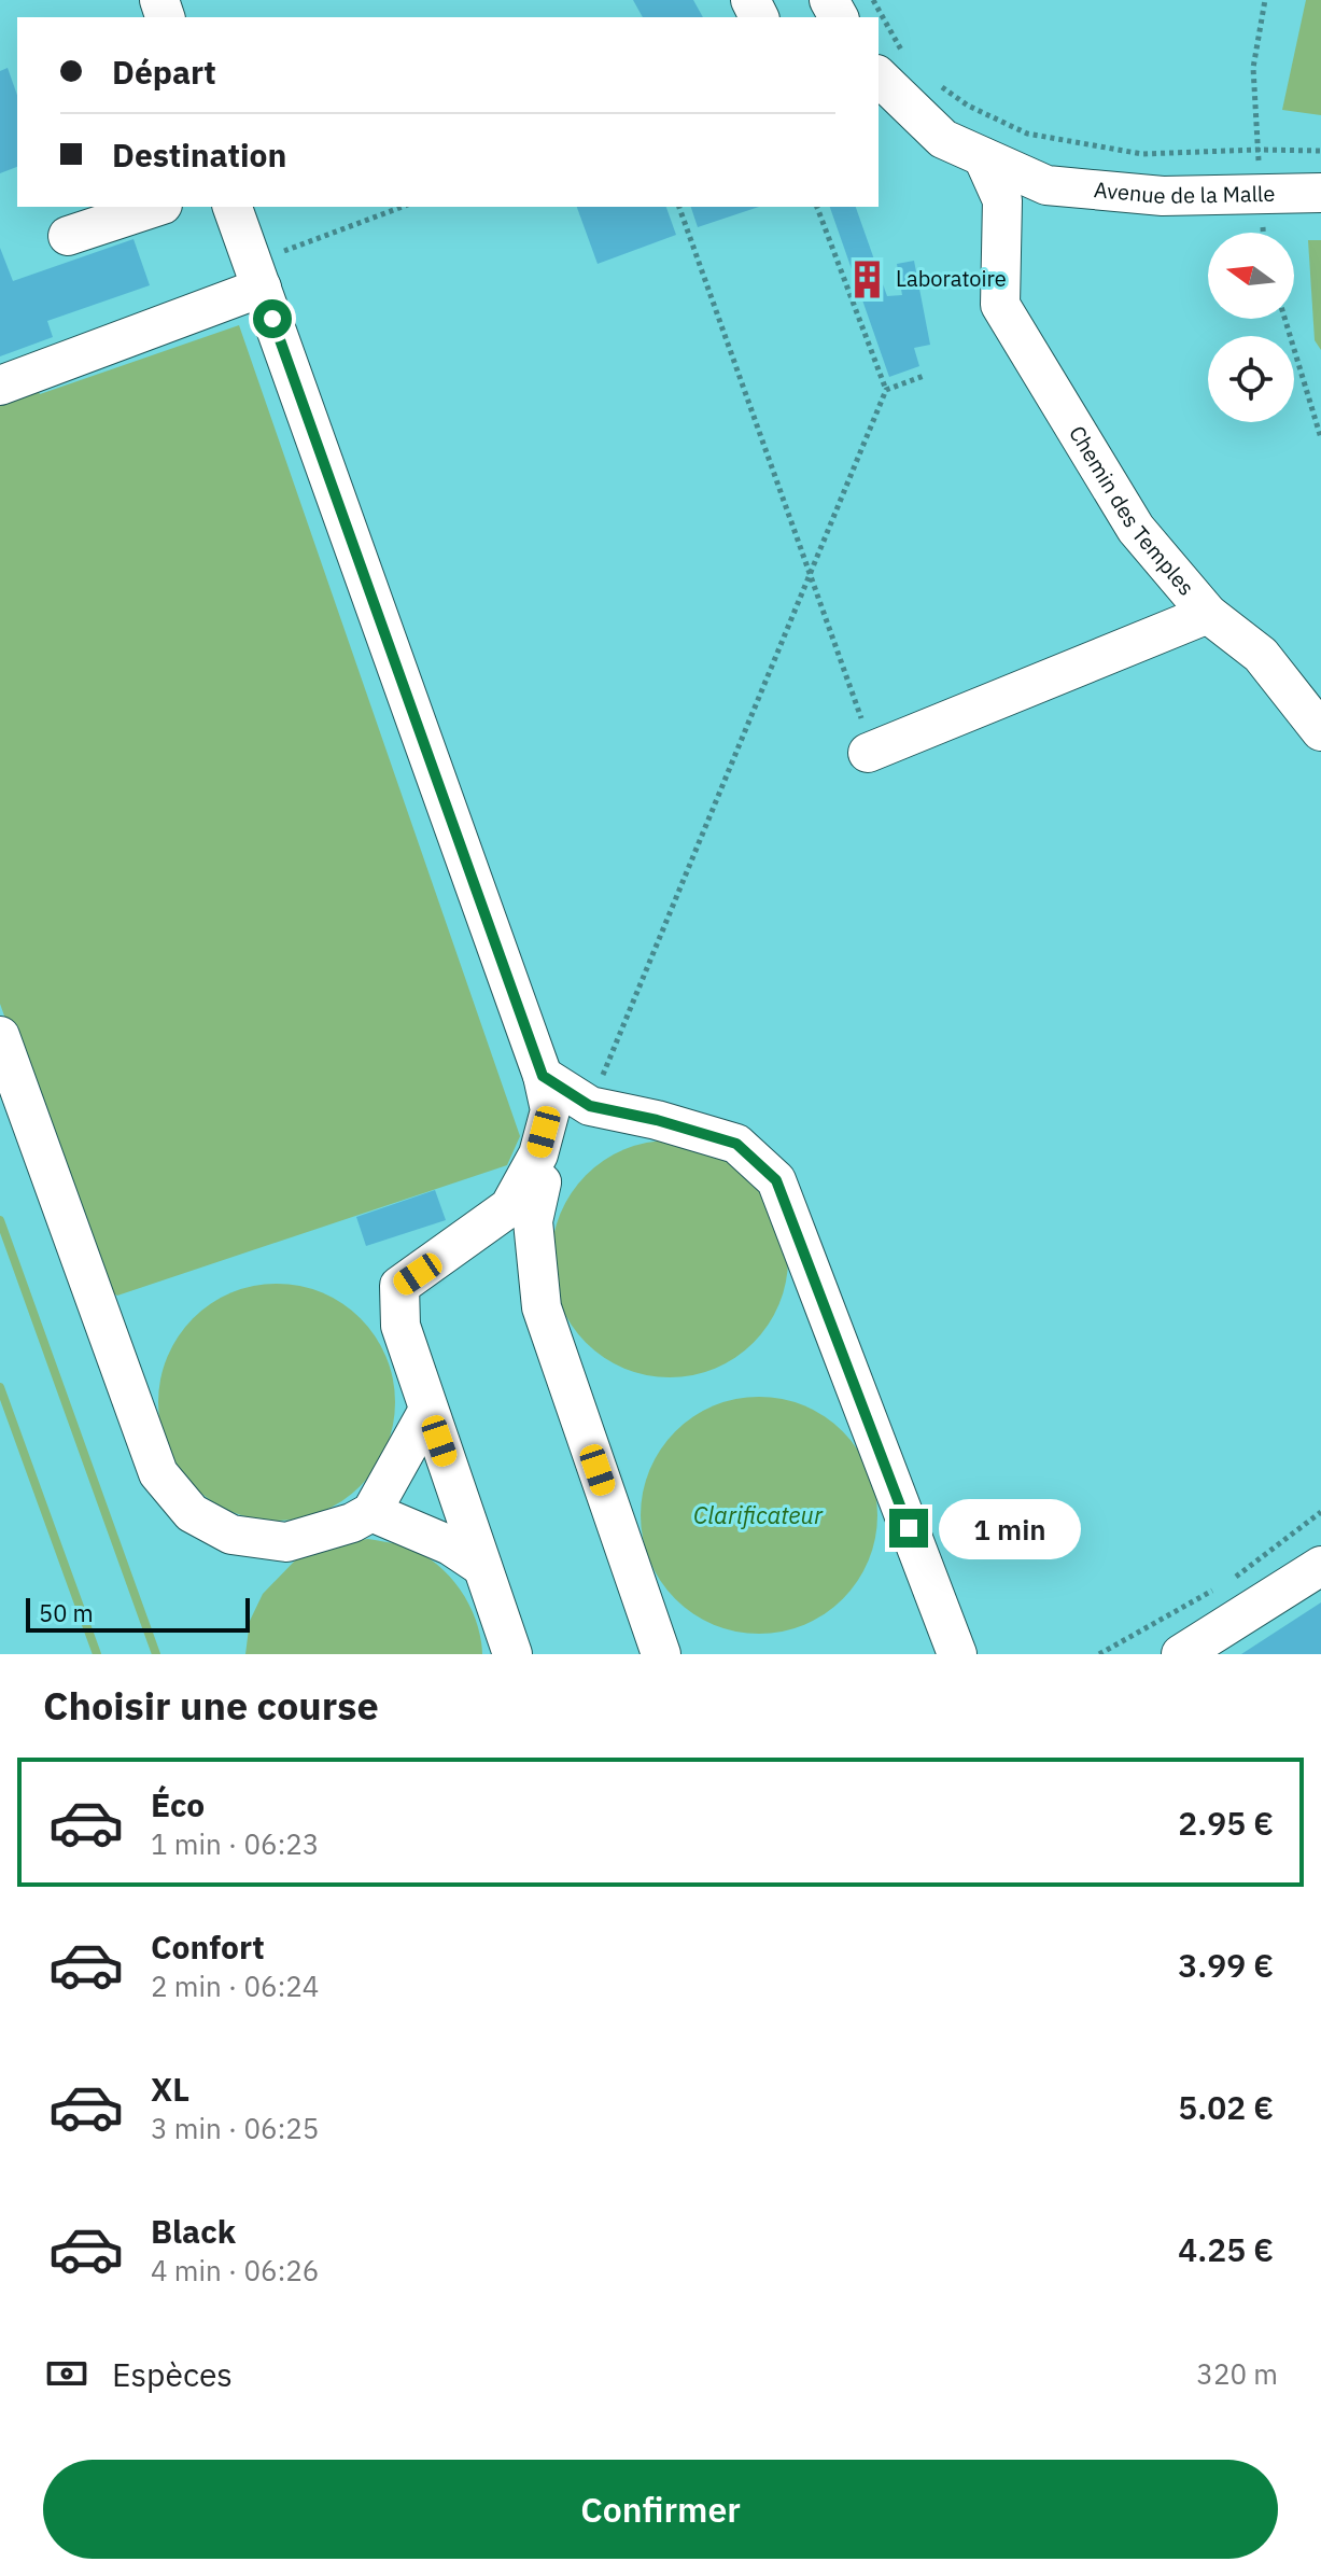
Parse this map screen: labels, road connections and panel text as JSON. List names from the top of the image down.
{
  "streets": {
    "street": ["Avenue de la Malle", "Chemin des Temples"]
  },
  "crossings": [
    ["Avenue de la Malle", "Chemin des Temples"]
  ],
  "water": ["Clarificateur"],
  "places": {
    "building": ["Laboratoire"]
  },
  "scale_bar": "50 m",
  "north": "left",
  "page": {
    "banner": ["Départ", "Destination"],
    "bubble": "1 min",
    "scale": "50 m",
    "heading": "Choisir une course",
    "list": [
      {
        "name": "Éco",
        "note": "1 min · 06:23",
        "value": "2.95 €"
      },
      {
        "name": "Confort",
        "note": "2 min · 06:24",
        "value": "3.99 €"
      },
      {
        "name": "XL",
        "note": "3 min · 06:25",
        "value": "5.02 €"
      },
      {
        "name": "Black",
        "note": "4 min · 06:26",
        "value": "4.25 €"
      }
    ],
    "pay": ["Espèces", "320 m"],
    "buttons": "Confirmer"
  }
}
